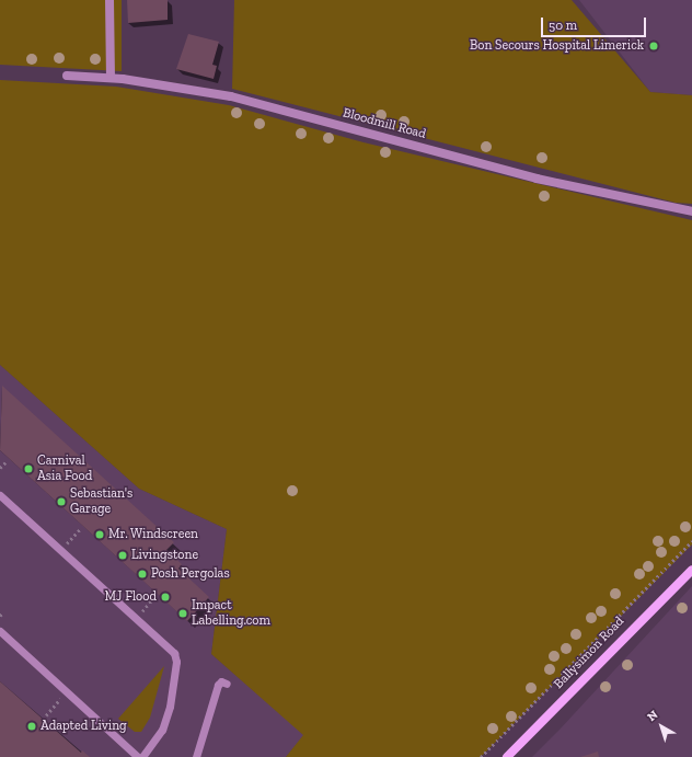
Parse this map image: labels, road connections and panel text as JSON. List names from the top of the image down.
{
  "streets": {
    "main road": ["Ballysimon Road"],
    "street": ["Bloodmill Road"]
  },
  "places": [
    "Bon Secours Hospital Limerick",
    "Carnival Asia Food",
    "Sebastian's Garage",
    "Mr. Windscreen",
    "Livingstone",
    "Posh Pergolas",
    "MJ Flood",
    "Impact Labelling.com",
    "Adapted Living"
  ],
  "scale_bar": "50 m",
  "north": "top left"
}
